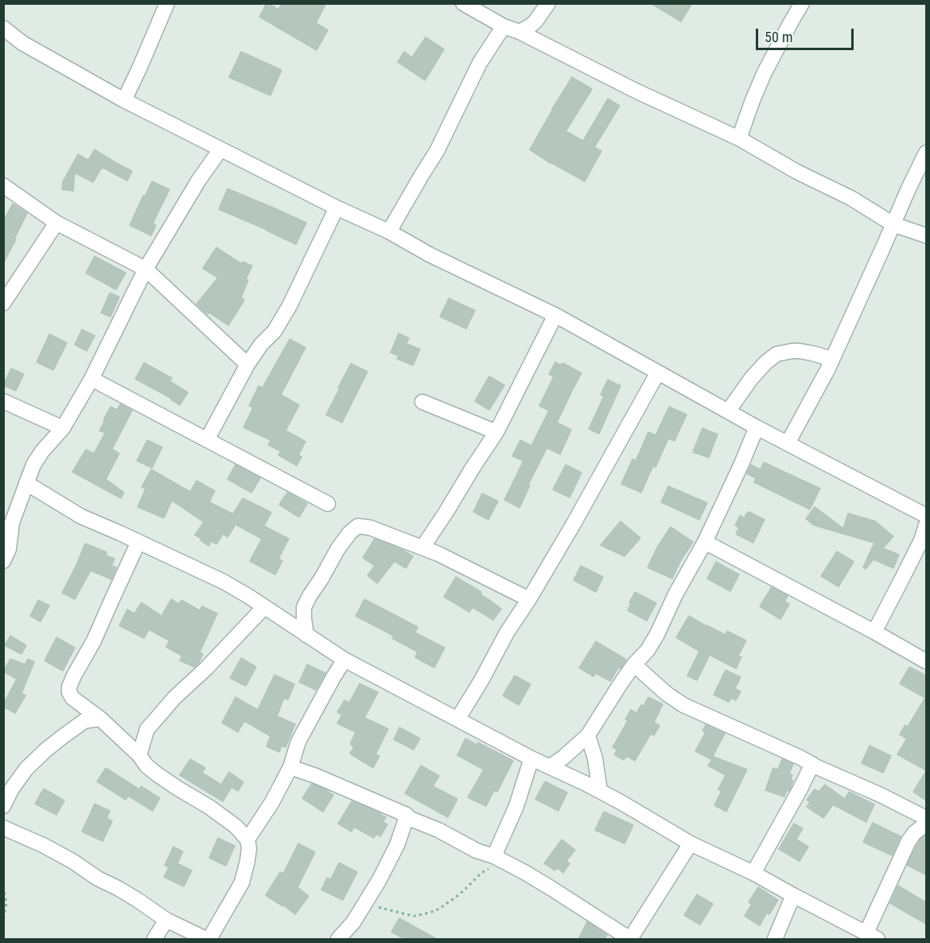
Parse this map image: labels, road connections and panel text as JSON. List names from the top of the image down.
{
  "scale_bar": "50 m"
}
